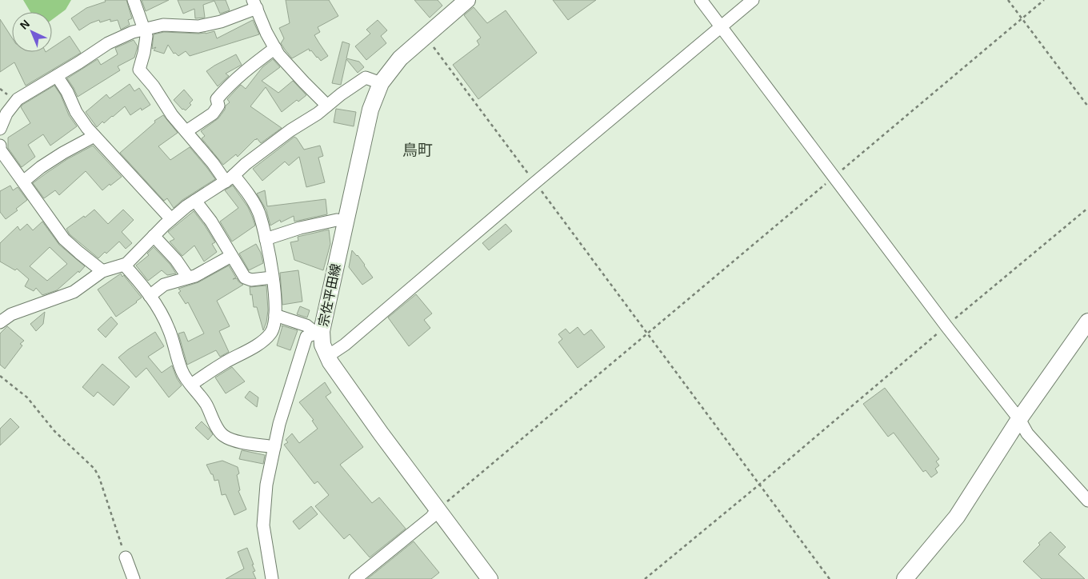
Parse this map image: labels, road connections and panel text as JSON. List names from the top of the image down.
{
  "streets": {
    "main road": ["宗佐平田線"]
  },
  "districts": ["鳥町"],
  "north": "top left"
}
